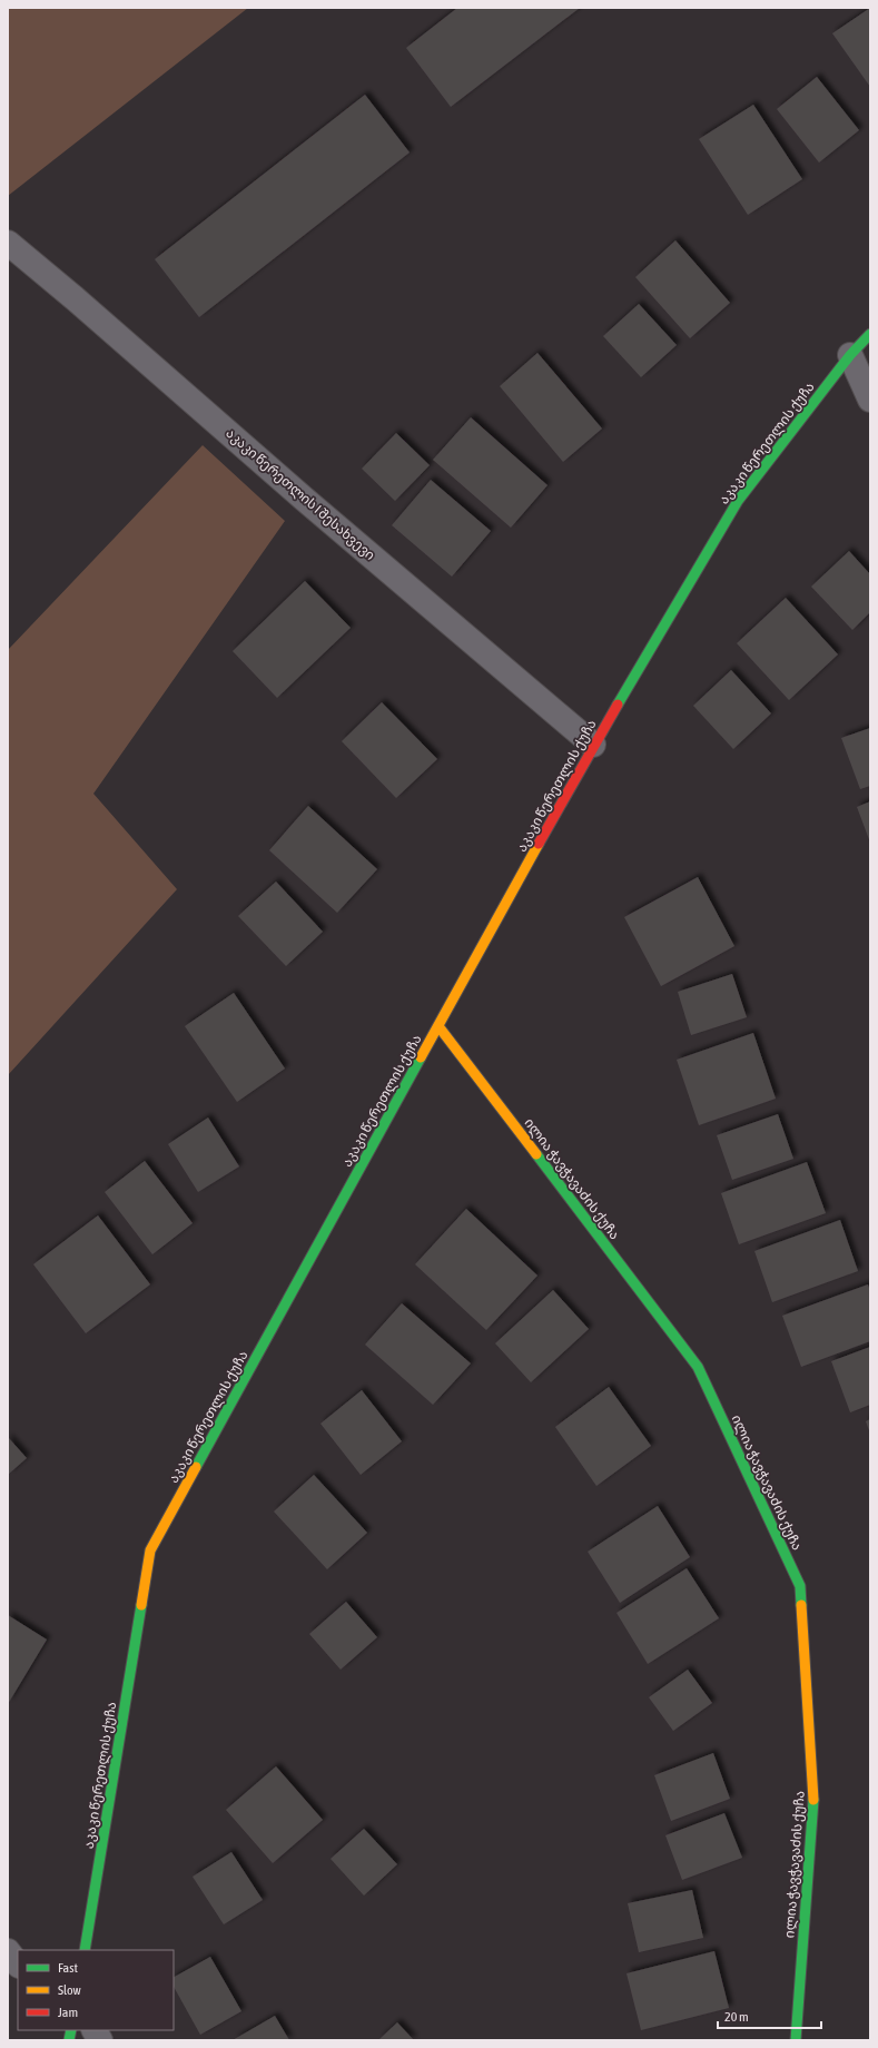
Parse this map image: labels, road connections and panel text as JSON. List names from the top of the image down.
{
  "streets": {
    "street": ["აკაკი წერეთლის ქუჩა", "აკაკი წერეთლის I შესახვევი", "ილია ჭავჭავაძის ქუჩა"]
  },
  "crossings": [
    ["აკაკი წერეთლის ქუჩა", "აკაკი წერეთლის I შესახვევი"],
    ["აკაკი წერეთლის ქუჩა", "ილია ჭავჭავაძის ქუჩა"]
  ],
  "legend": ["Fast", "Slow", "Jam"],
  "scale_bar": "20 m"
}
